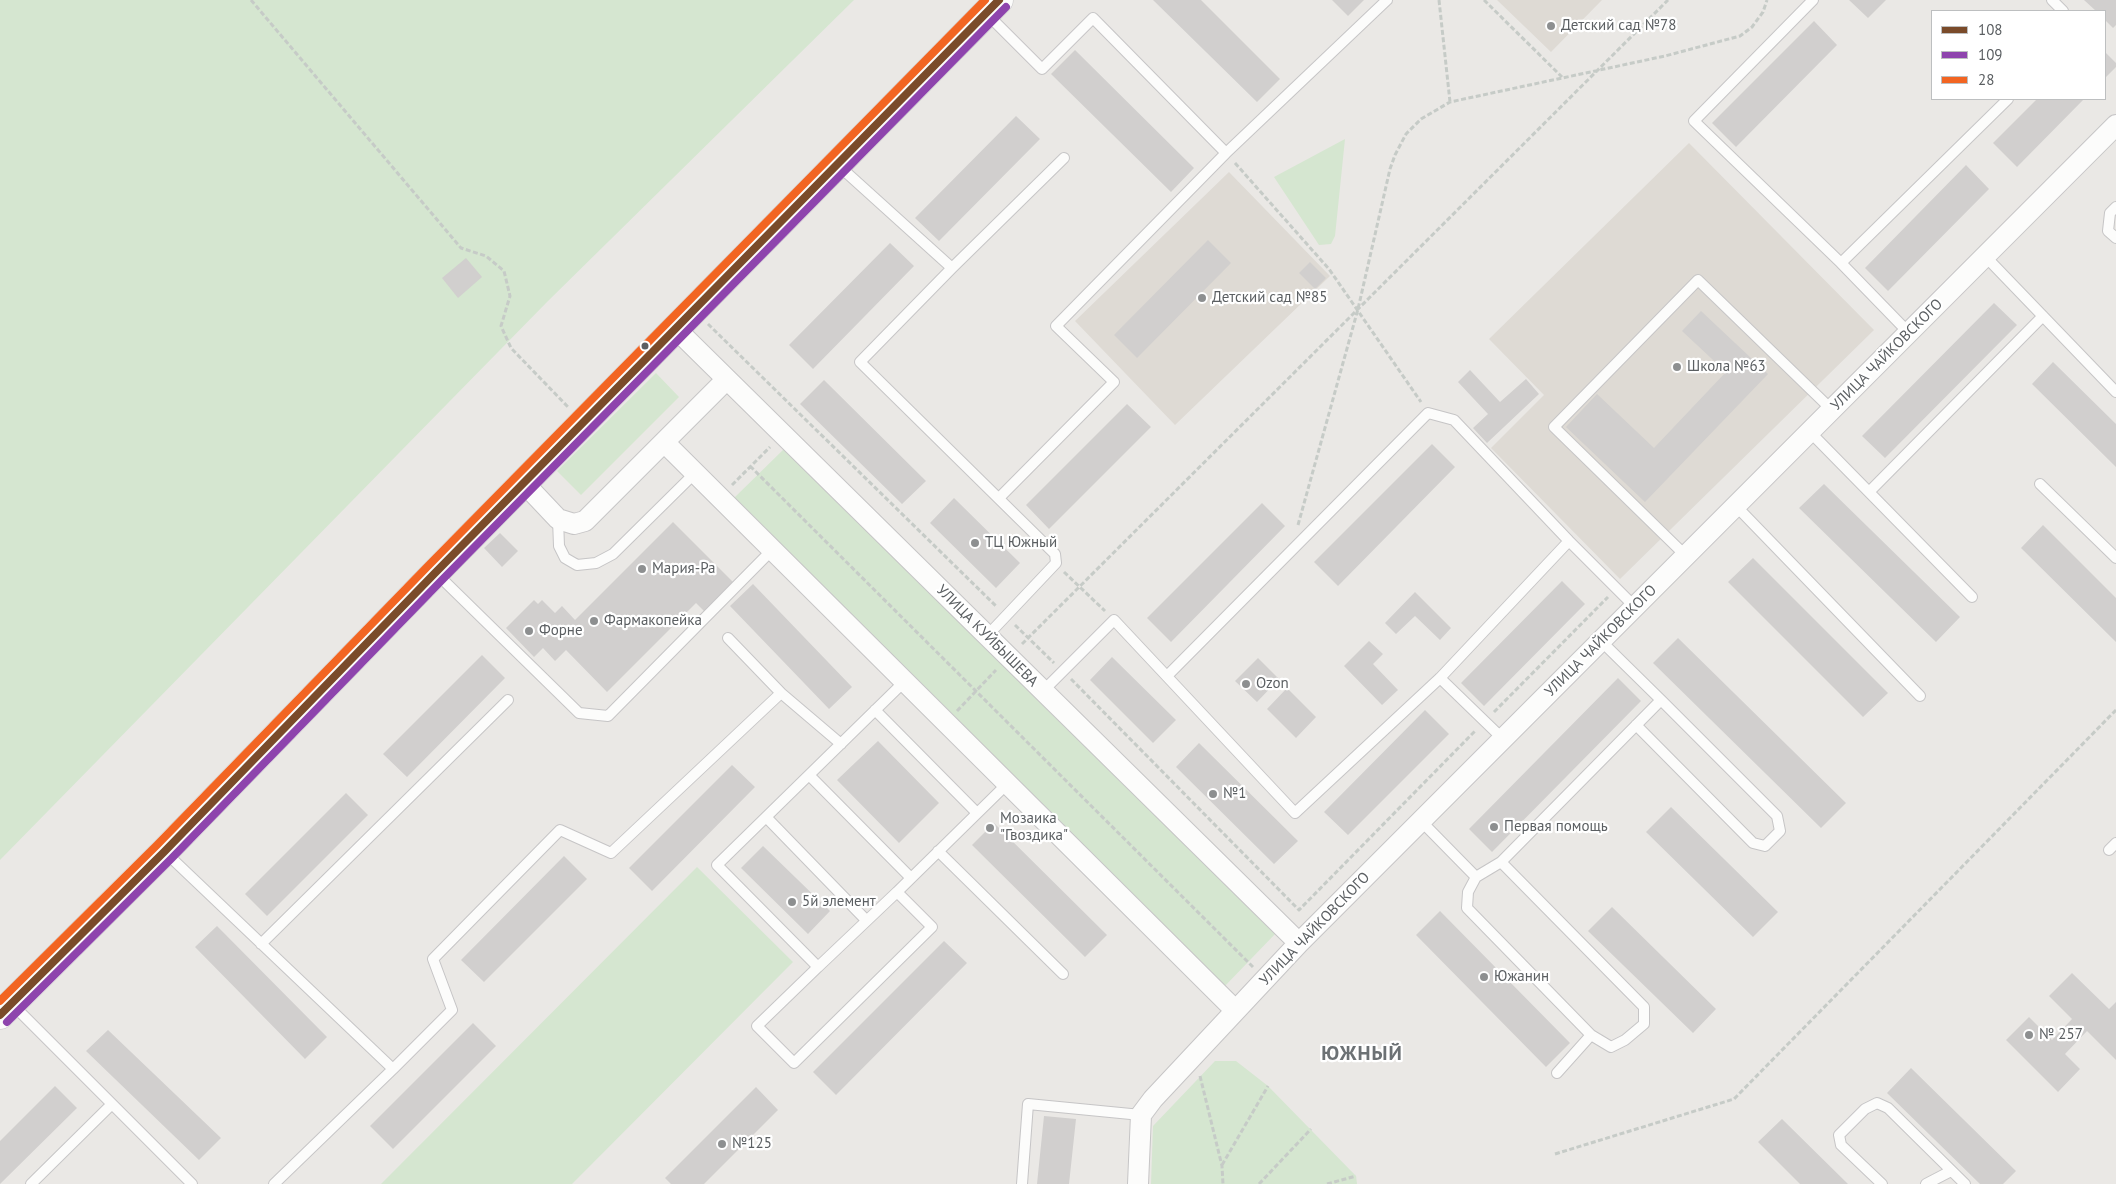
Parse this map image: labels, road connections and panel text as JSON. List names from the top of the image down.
{
  "streets": {
    "street": ["УЛИЦА ЧАЙКОВСКОГО", "УЛИЦА КУЙБЫШЕВА"]
  },
  "crossings": [
    ["УЛИЦА ЧАЙКОВСКОГО", "УЛИЦА КУЙБЫШЕВА"]
  ],
  "districts": ["ЮЖНЫЙ"],
  "places": [
    "Детский сад №78",
    "Детский сад №85",
    "Школа №63",
    "ТЦ Южный",
    "Мария-Ра",
    "Фармакопейка",
    "Форне",
    "Ozon",
    "№1",
    "Первая помощь",
    "Мозаика \"Гвоздика\"",
    "5й элемент",
    "Южанин",
    "№ 257",
    "№125"
  ],
  "lines": ["transit line 108", "transit line 28", "transit line 109"],
  "legend": ["108", "109", "28"]
}
